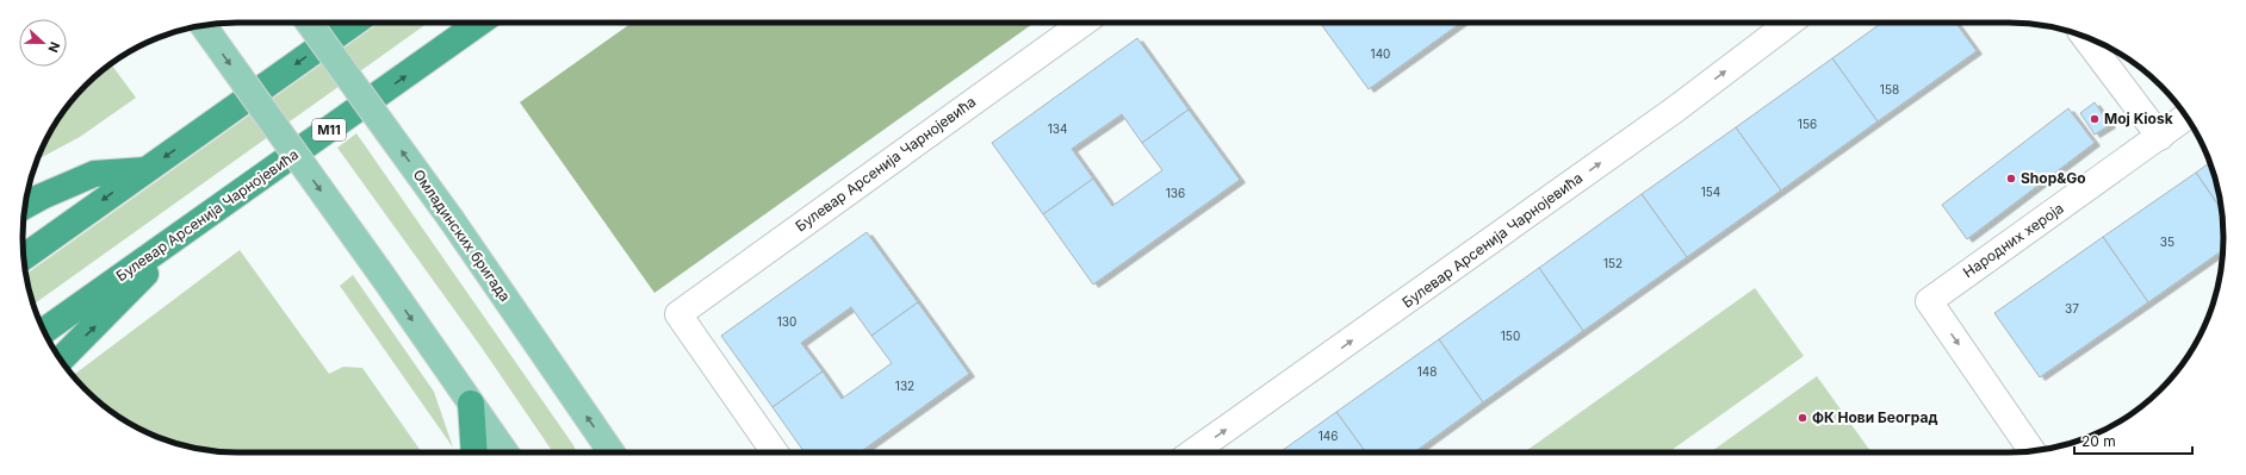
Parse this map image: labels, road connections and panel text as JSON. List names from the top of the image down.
{
  "streets": {
    "highway": ["M11", "Булевар Арсенија Чарнојевића"],
    "main road": ["Омладинских бригада"],
    "street": ["Народних хероја"]
  },
  "one_way": ["Булевар Арсенија Чарнојевића"],
  "places": ["Moj Kiosk", "Shop&Go", "ФК Нови Београд"],
  "house_numbers": [
    "140",
    "158",
    "156",
    "134",
    "154",
    "136",
    "35",
    "152",
    "37",
    "130",
    "150",
    "148",
    "132",
    "146"
  ],
  "scale_bar": "20 m",
  "north": "right"
}
